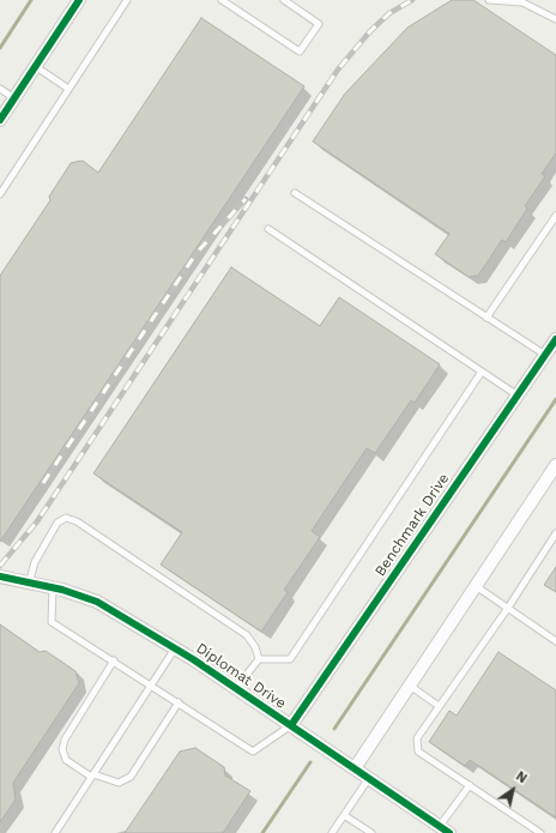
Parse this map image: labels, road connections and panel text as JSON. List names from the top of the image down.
{
  "streets": {
    "street": ["Benchmark Drive", "Diplomat Drive"]
  },
  "crossings": [
    ["Benchmark Drive", "Diplomat Drive"]
  ],
  "north": "top right"
}
